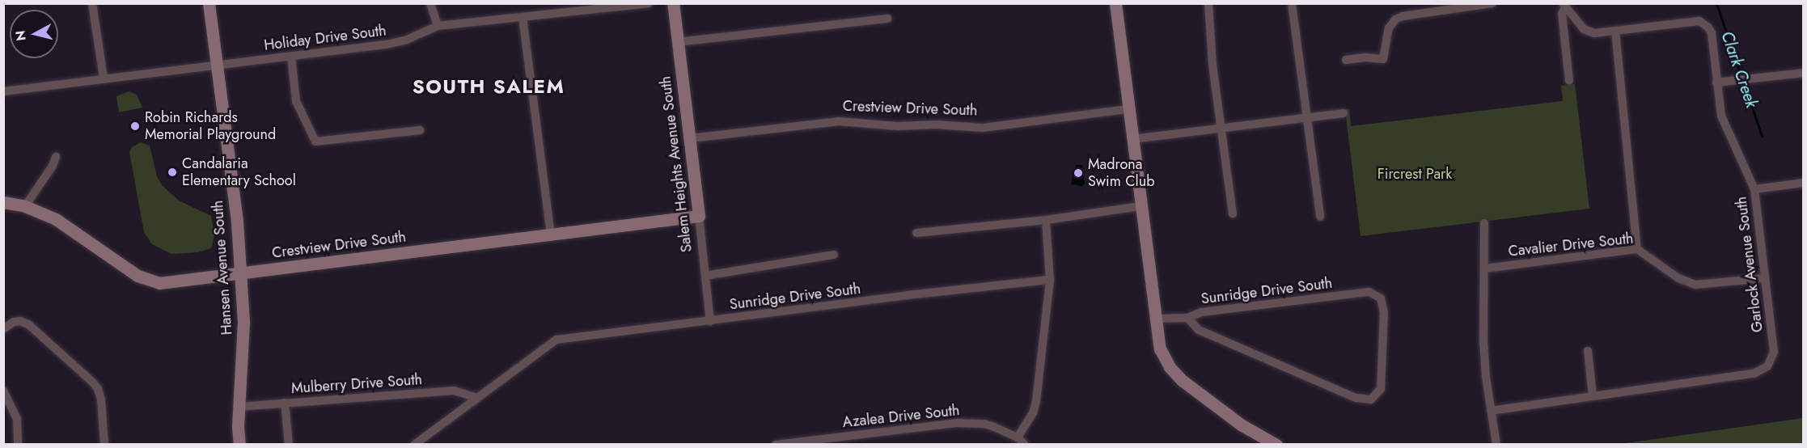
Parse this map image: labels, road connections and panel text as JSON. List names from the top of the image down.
{
  "streets": {
    "street": [
      "Holiday Drive South",
      "Crestview Drive South",
      "Salem Heights Avenue South",
      "Cavalier Drive South",
      "Garlock Avenue South",
      "Hansen Avenue South",
      "Sunridge Drive South",
      "Mulberry Drive South",
      "Azalea Drive South"
    ]
  },
  "crossings": [
    ["Holiday Drive South", "Hansen Avenue South"],
    ["Crestview Drive South", "Salem Heights Avenue South"],
    ["Crestview Drive South", "Hansen Avenue South"],
    ["Salem Heights Avenue South", "Sunridge Drive South"],
    ["Cavalier Drive South", "Garlock Avenue South"],
    ["Hansen Avenue South", "Mulberry Drive South"],
    ["Sunridge Drive South", "Mulberry Drive South"]
  ],
  "districts": ["SOUTH SALEM"],
  "water": ["Clark Creek"],
  "parks": ["Fircrest Park"],
  "places": ["Robin Richards Memorial Playground", "Candalaria Elementary School", "Madrona Swim Club"],
  "north": "left"
}
